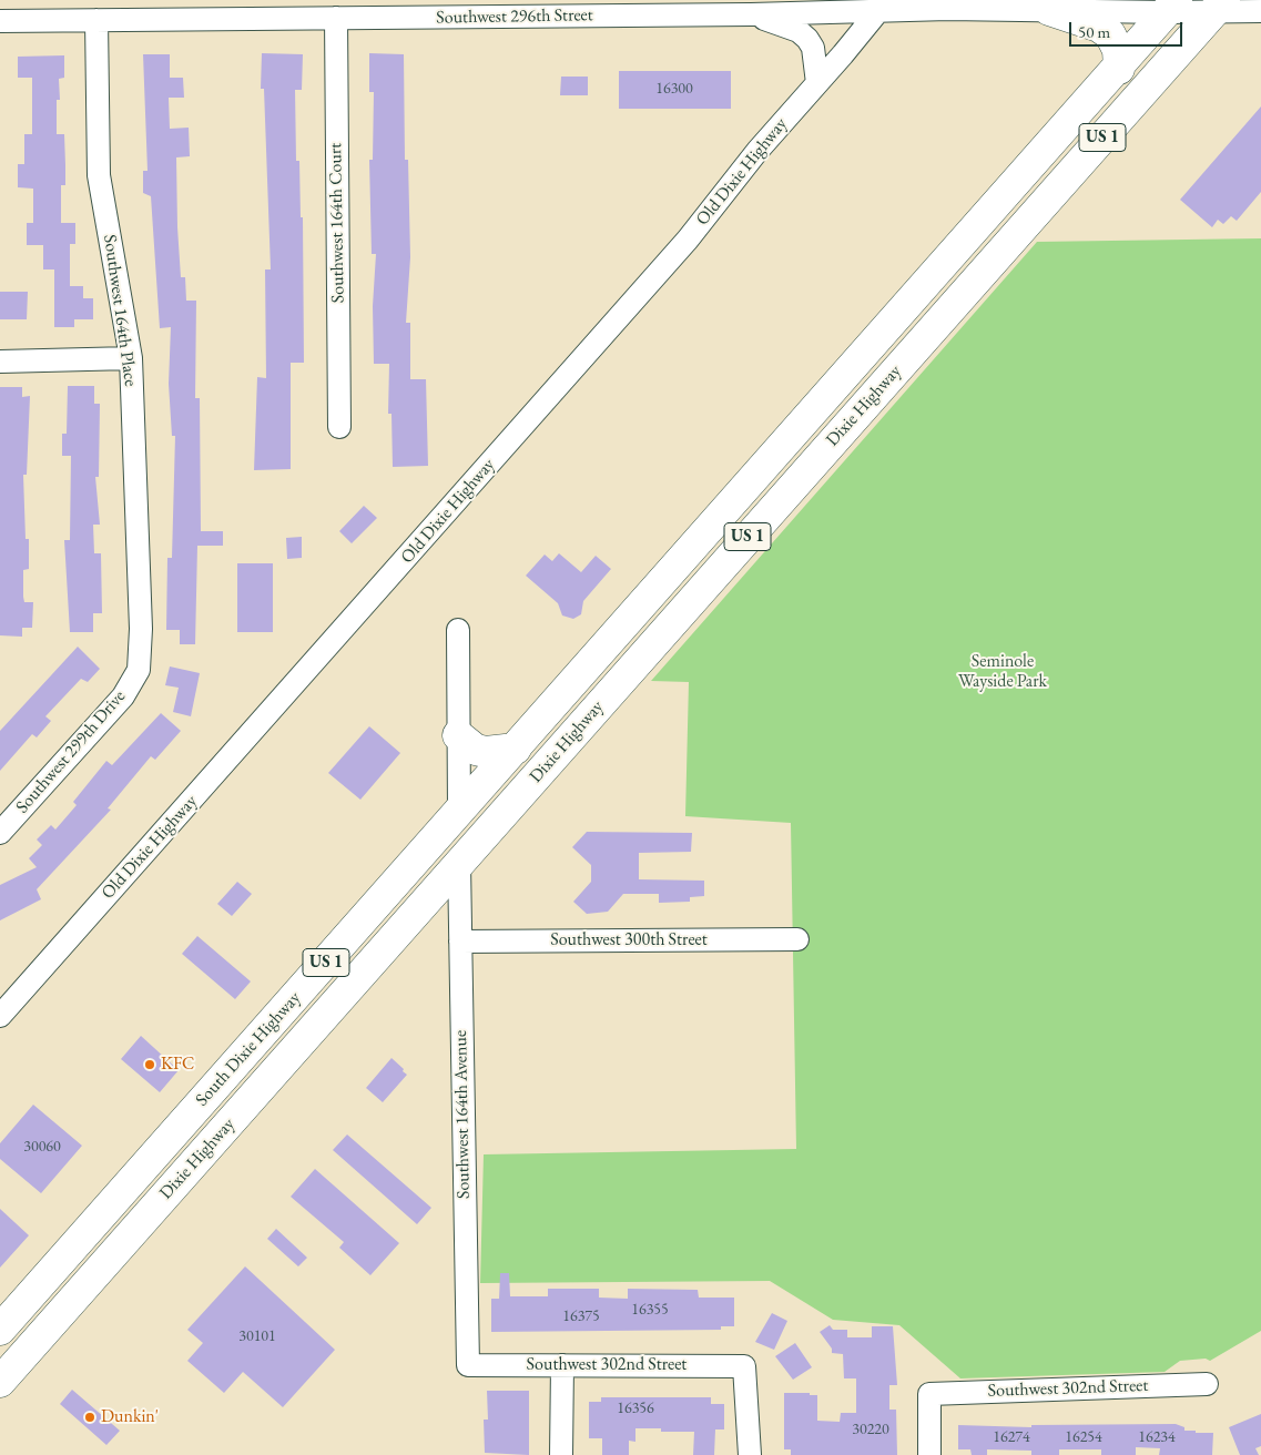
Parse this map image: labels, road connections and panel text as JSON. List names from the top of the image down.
{
  "streets": {
    "highway": ["US 1", "Dixie Highway", "South Dixie Highway"],
    "street": [
      "Southwest 296th Street",
      "Old Dixie Highway",
      "Southwest 164th Court",
      "Southwest 164th Place",
      "Southwest 299th Drive",
      "Southwest 300th Street",
      "Southwest 164th Avenue",
      "Southwest 302nd Street"
    ]
  },
  "crossings": [
    ["Southwest 296th Street", "Old Dixie Highway"],
    ["Southwest 296th Street", "Southwest 164th Court"],
    ["Southwest 296th Street", "Southwest 164th Place"],
    ["Southwest 296th Street", "Dixie Highway"],
    ["US 1", "Dixie Highway"],
    ["US 1", "South Dixie Highway"],
    ["US 1", "Southwest 164th Avenue"],
    ["Southwest 164th Place", "Southwest 299th Drive"],
    ["Dixie Highway", "South Dixie Highway"],
    ["Dixie Highway", "Southwest 164th Avenue"],
    ["Southwest 300th Street", "Southwest 164th Avenue"],
    ["Southwest 164th Avenue", "Southwest 302nd Street"]
  ],
  "parks": ["Seminole Wayside Park"],
  "places": ["KFC", "Dunkin'"],
  "house_numbers": [
    "16300",
    "30060",
    "16355",
    "16375",
    "30101",
    "16356",
    "30220",
    "16274",
    "16254",
    "16234"
  ],
  "scale_bar": "50 m"
}
